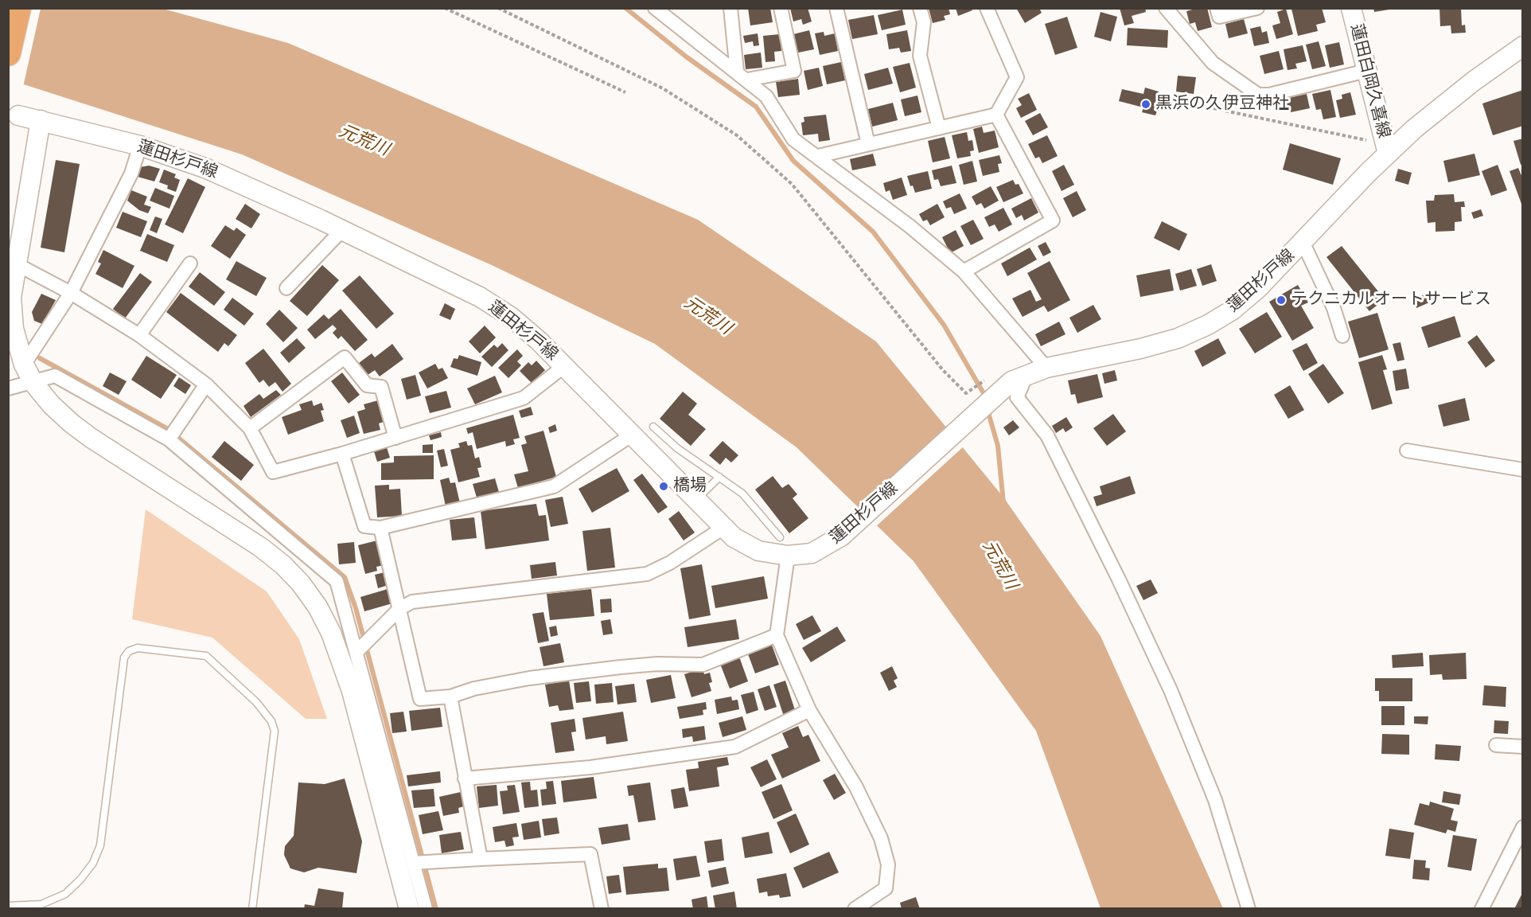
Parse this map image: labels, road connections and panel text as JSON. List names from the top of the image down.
{
  "streets": {
    "main road": ["蓮田白岡久喜線", "蓮田杉戸線"]
  },
  "crossings": [
    ["蓮田白岡久喜線", "蓮田杉戸線"]
  ],
  "water": ["元荒川"],
  "places": ["黒浜の久伊豆神社", "テクニカルオートサービス", "橋場"]
}
